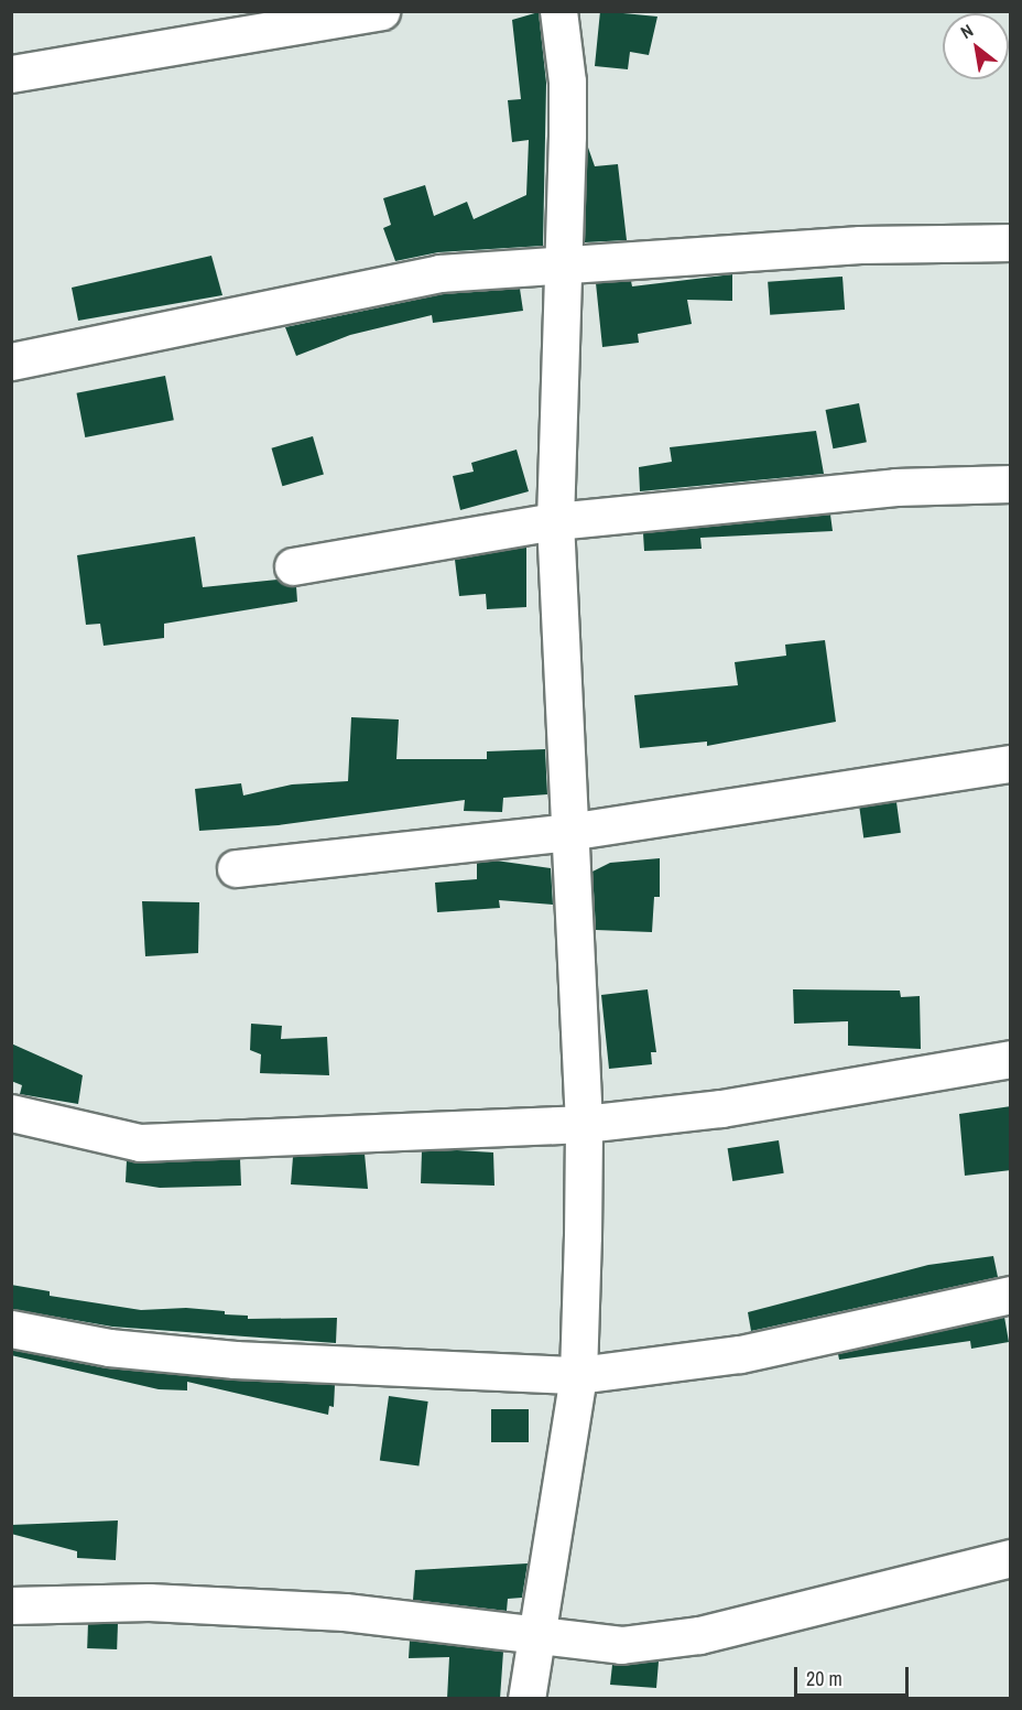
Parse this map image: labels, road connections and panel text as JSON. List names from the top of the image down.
{
  "scale_bar": "20 m",
  "north": "top left"
}
